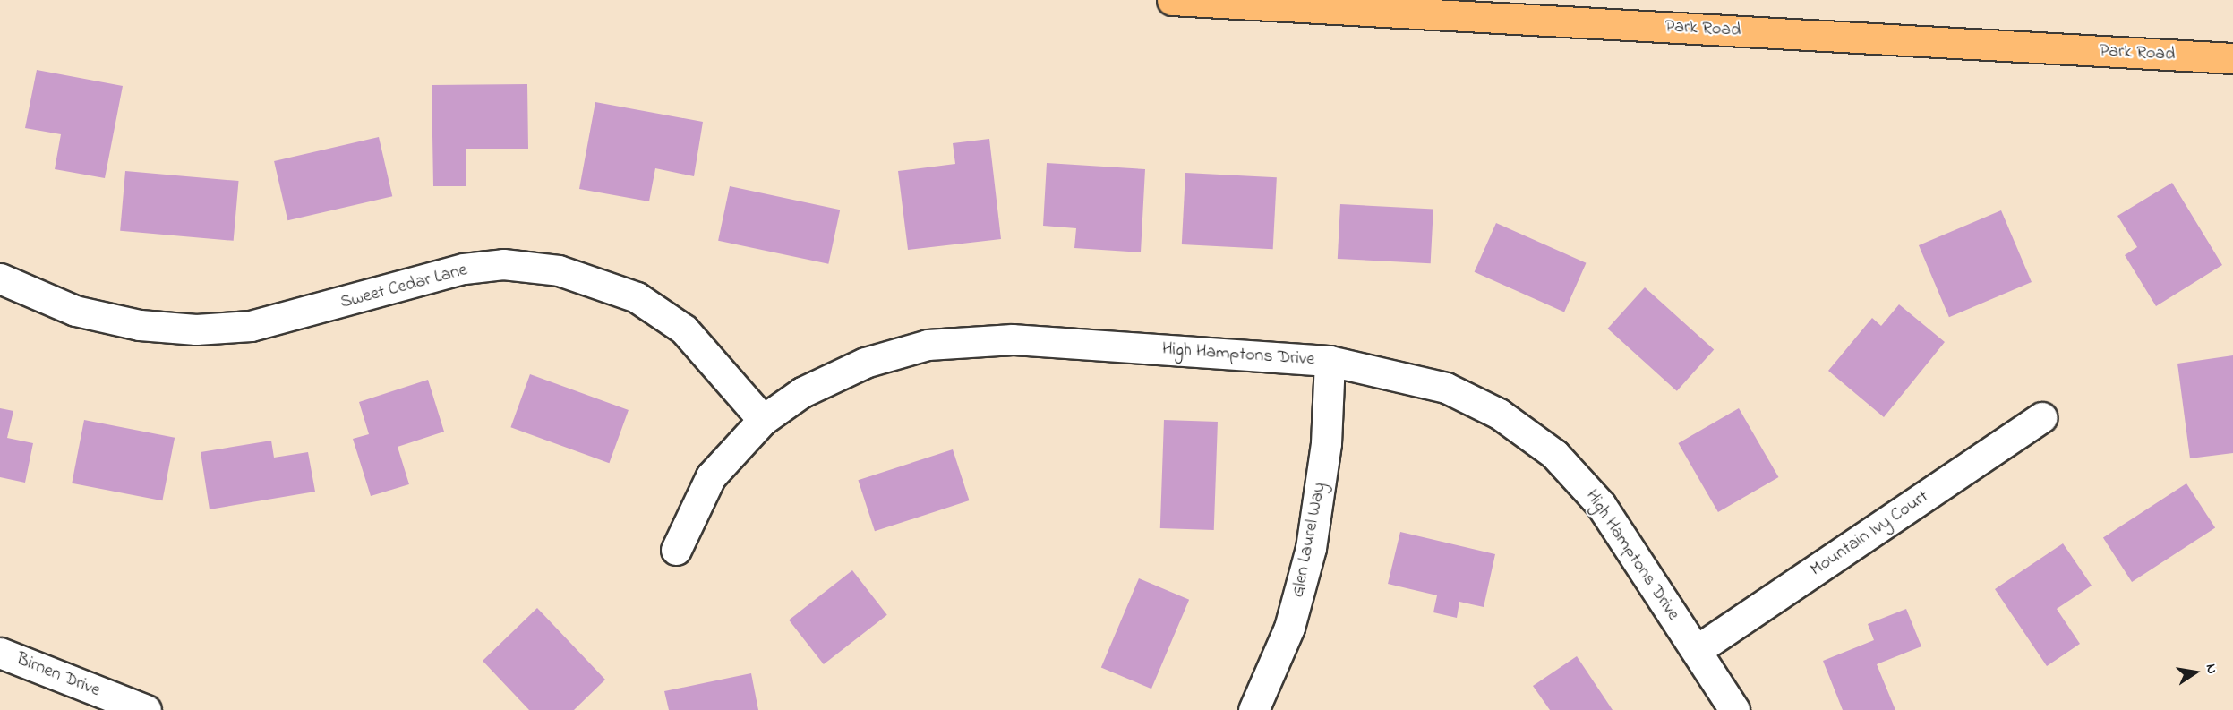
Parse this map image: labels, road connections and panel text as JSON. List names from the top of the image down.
{
  "streets": {
    "main road": ["Park Road"],
    "street": [
      "Sweet Cedar Lane",
      "High Hamptons Drive",
      "Mountain Ivy Court",
      "Glen Laurel Way",
      "Birnen Drive"
    ]
  },
  "crossings": [
    ["Sweet Cedar Lane", "High Hamptons Drive"],
    ["High Hamptons Drive", "Mountain Ivy Court"],
    ["High Hamptons Drive", "Glen Laurel Way"]
  ],
  "north": "right"
}
